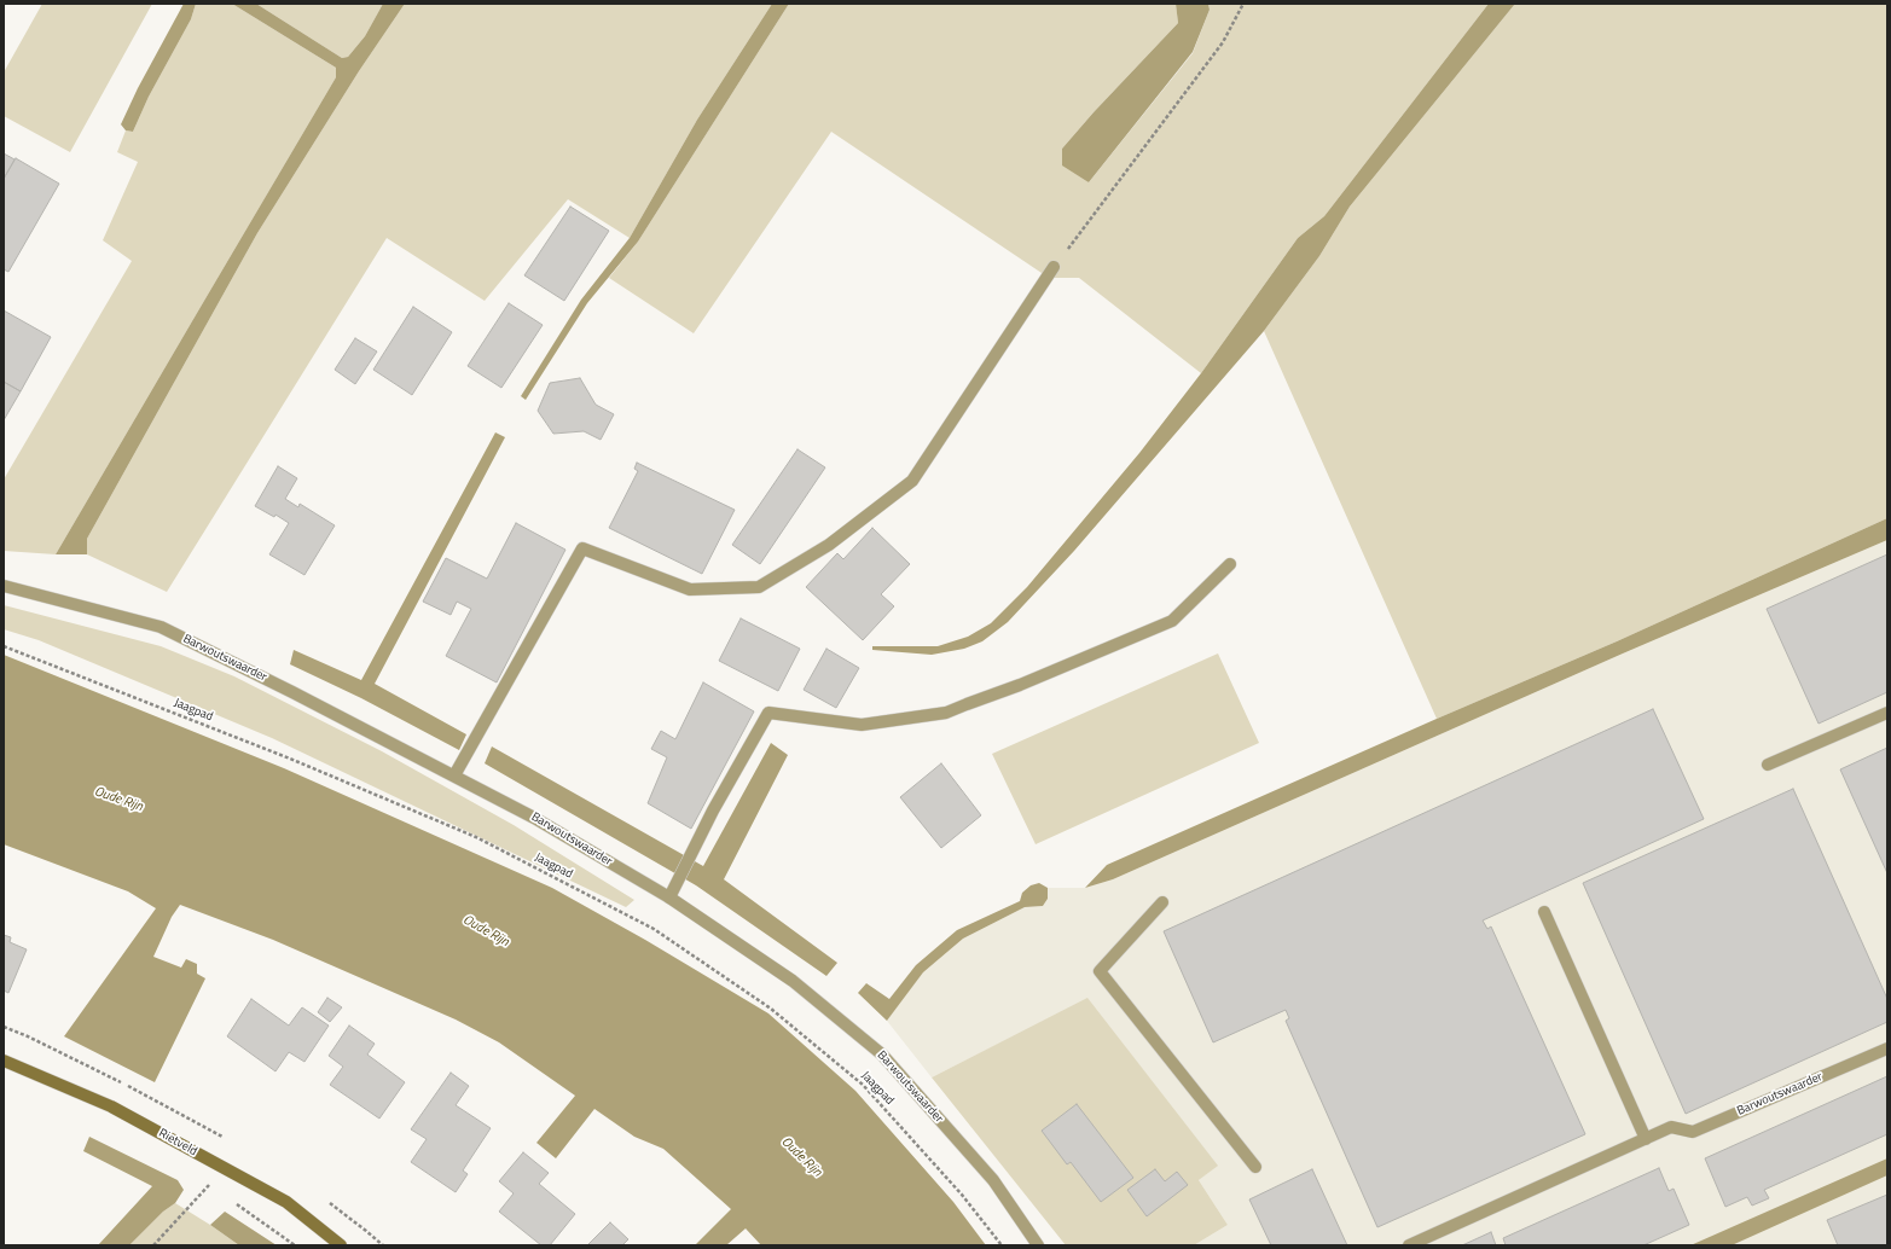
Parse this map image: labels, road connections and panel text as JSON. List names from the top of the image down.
{
  "streets": {
    "main road": ["Rietveld"],
    "street": ["Barwoutswaarder"],
    "path": ["Jaagpad"]
  },
  "water": ["Oude Rijn"]
}
